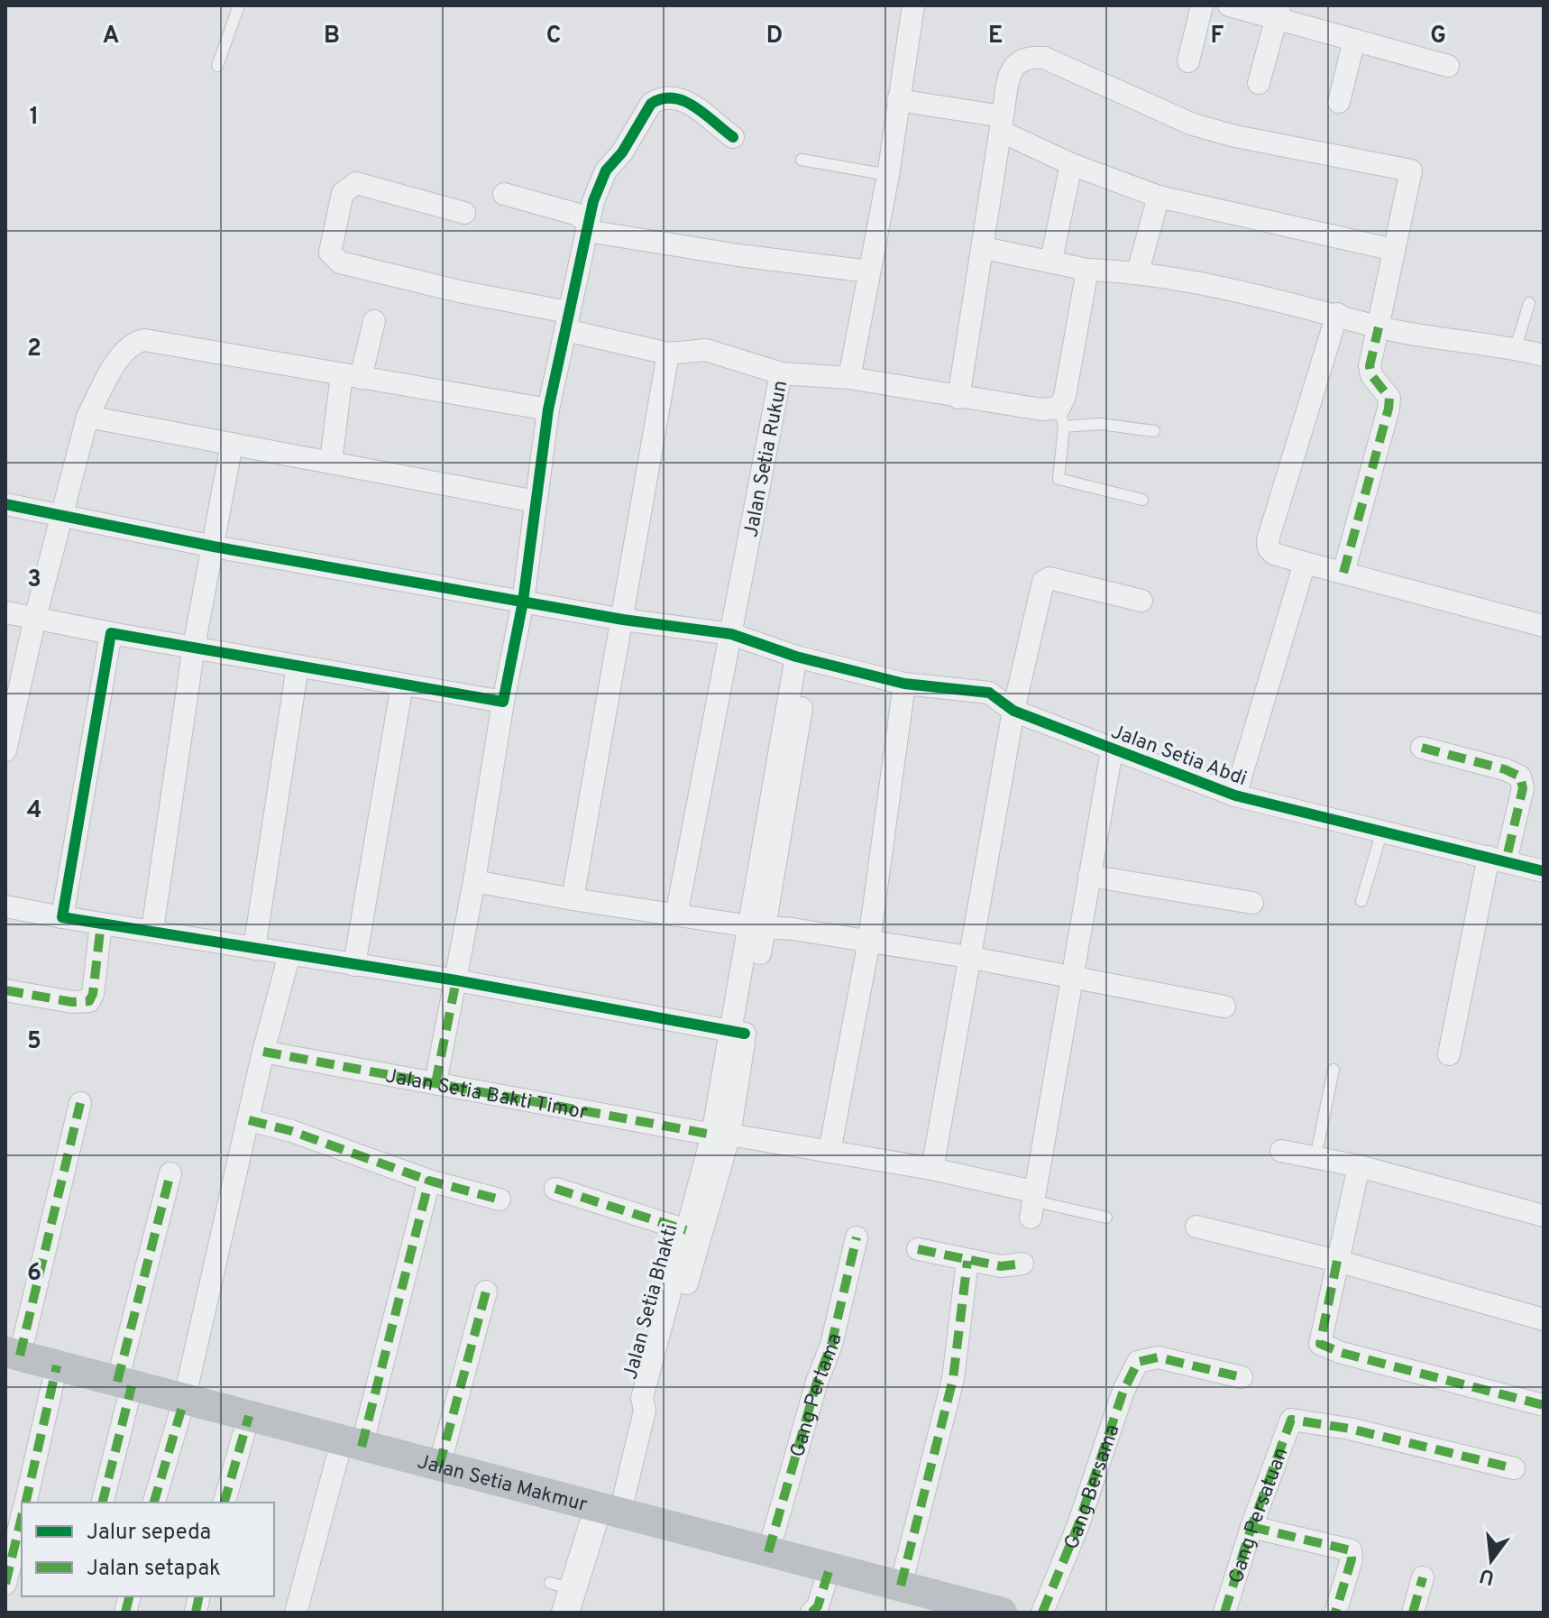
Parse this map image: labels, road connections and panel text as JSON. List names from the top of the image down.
{
  "streets": {
    "main road": ["Jalan Setia Makmur"],
    "street": [
      "Jalan Setia Rukun",
      "Jalan Setia Abdi",
      "Jalan Setia Bakti Timor",
      "Jalan Setia Bhakti",
      "Gang Pertama",
      "Gang Bersama",
      "Gang Persatuan"
    ]
  },
  "crossings": [
    ["Jalan Setia Rukun", "Jalan Setia Abdi"],
    ["Jalan Setia Abdi", "Jalan Setia Bhakti"],
    ["Jalan Setia Bakti Timor", "Jalan Setia Bhakti"],
    ["Jalan Setia Bhakti", "Jalan Setia Makmur"],
    ["Gang Pertama", "Jalan Setia Makmur"]
  ],
  "legend": ["Jalur sepeda", "Jalan setapak"],
  "north": "bottom",
  "grid": {
    "columns": [
      "A",
      "B",
      "C",
      "D",
      "E",
      "F",
      "G"
    ],
    "rows": [
      "1",
      "2",
      "3",
      "4",
      "5",
      "6"
    ]
  }
}
